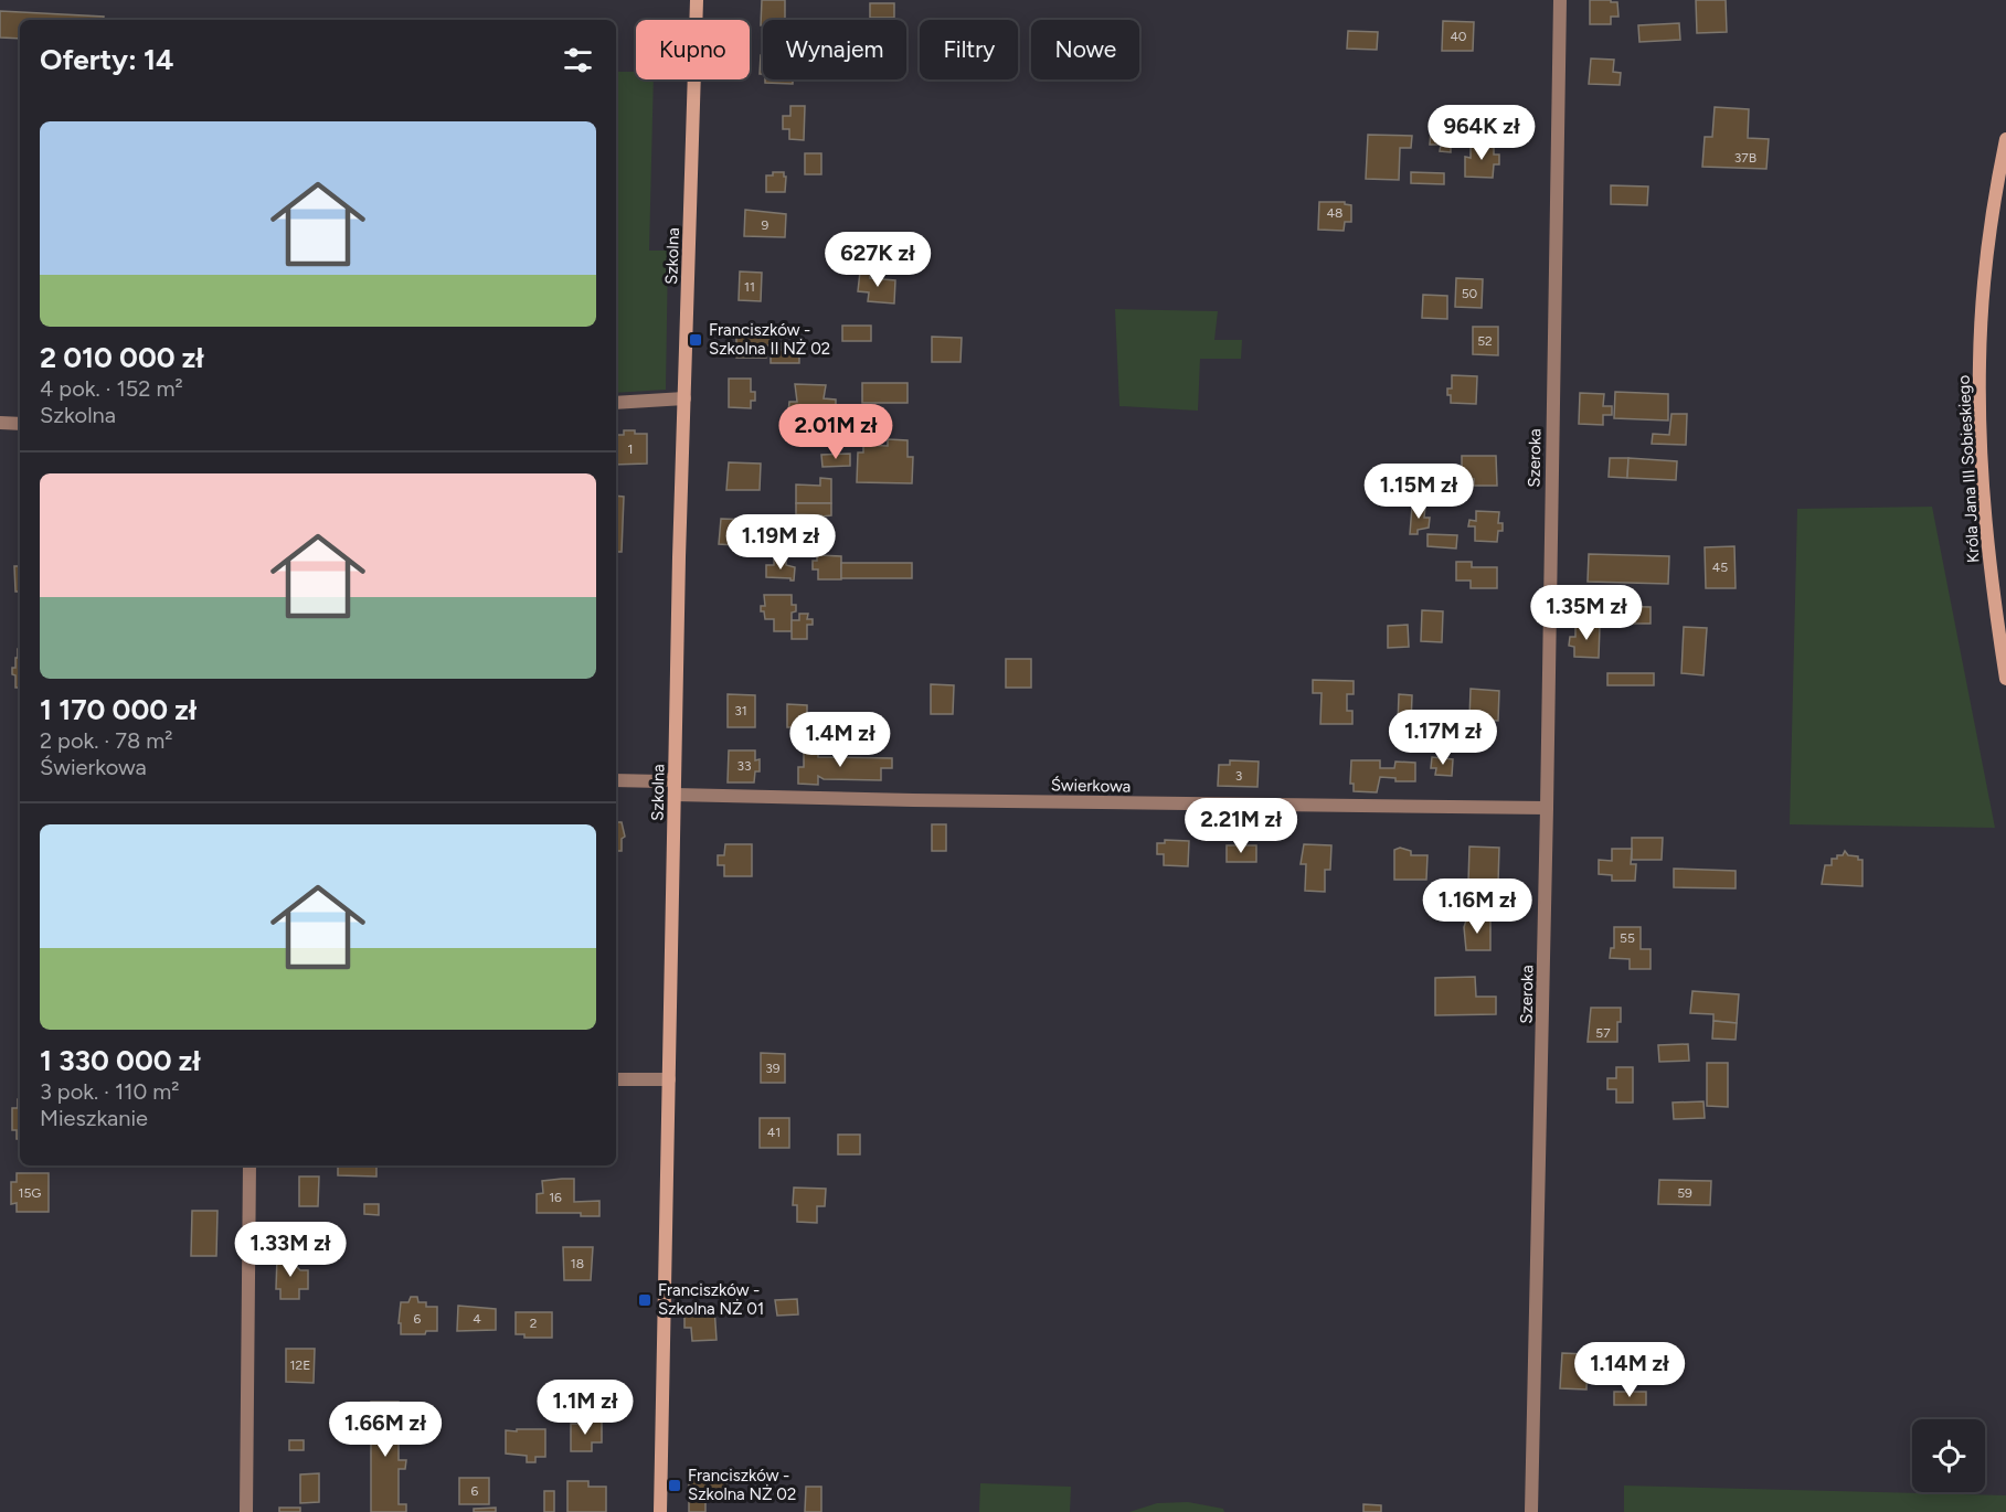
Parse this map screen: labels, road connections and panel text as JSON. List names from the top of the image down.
{
  "streets": {
    "street": [
      "Szkolna",
      "Szeroka",
      "Króla Jana III Sobieskiego",
      "Świerkowa"
    ]
  },
  "crossings": [
    ["Szkolna", "Świerkowa"],
    ["Szeroka", "Świerkowa"]
  ],
  "places": {
    "transit": ["Franciszków - Szkolna II NŻ 02", "Franciszków - Szkolna NŻ 01", "Franciszków - Szkolna NŻ 02"]
  },
  "house_numbers": [
    "40",
    "37B",
    "48",
    "9",
    "11",
    "50",
    "52",
    "1",
    "45",
    "31",
    "33",
    "3",
    "55",
    "57",
    "39",
    "41",
    "15G",
    "59",
    "16",
    "18",
    "6",
    "4",
    "2",
    "12E",
    "6"
  ],
  "page": {
    "chip": [
      "Kupno",
      "Wynajem",
      "Filtry",
      "Nowe"
    ],
    "heading": "Oferty: 14",
    "list": [
      {
        "name": "2 010 000 zł",
        "note": "4 pok. · 152 m² · Szkolna"
      },
      {
        "name": "1 170 000 zł",
        "note": "2 pok. · 78 m² · Świerkowa"
      },
      {
        "name": "1 330 000 zł",
        "note": "3 pok. · 110 m² · Mieszkanie"
      }
    ],
    "price": [
      "964K zł",
      "627K zł",
      "2.01M zł",
      "1.15M zł",
      "1.19M zł",
      "1.35M zł",
      "1.17M zł",
      "1.4M zł",
      "2.21M zł",
      "1.16M zł",
      "1.33M zł",
      "1.14M zł",
      "1.1M zł",
      "1.66M zł"
    ]
  }
}
